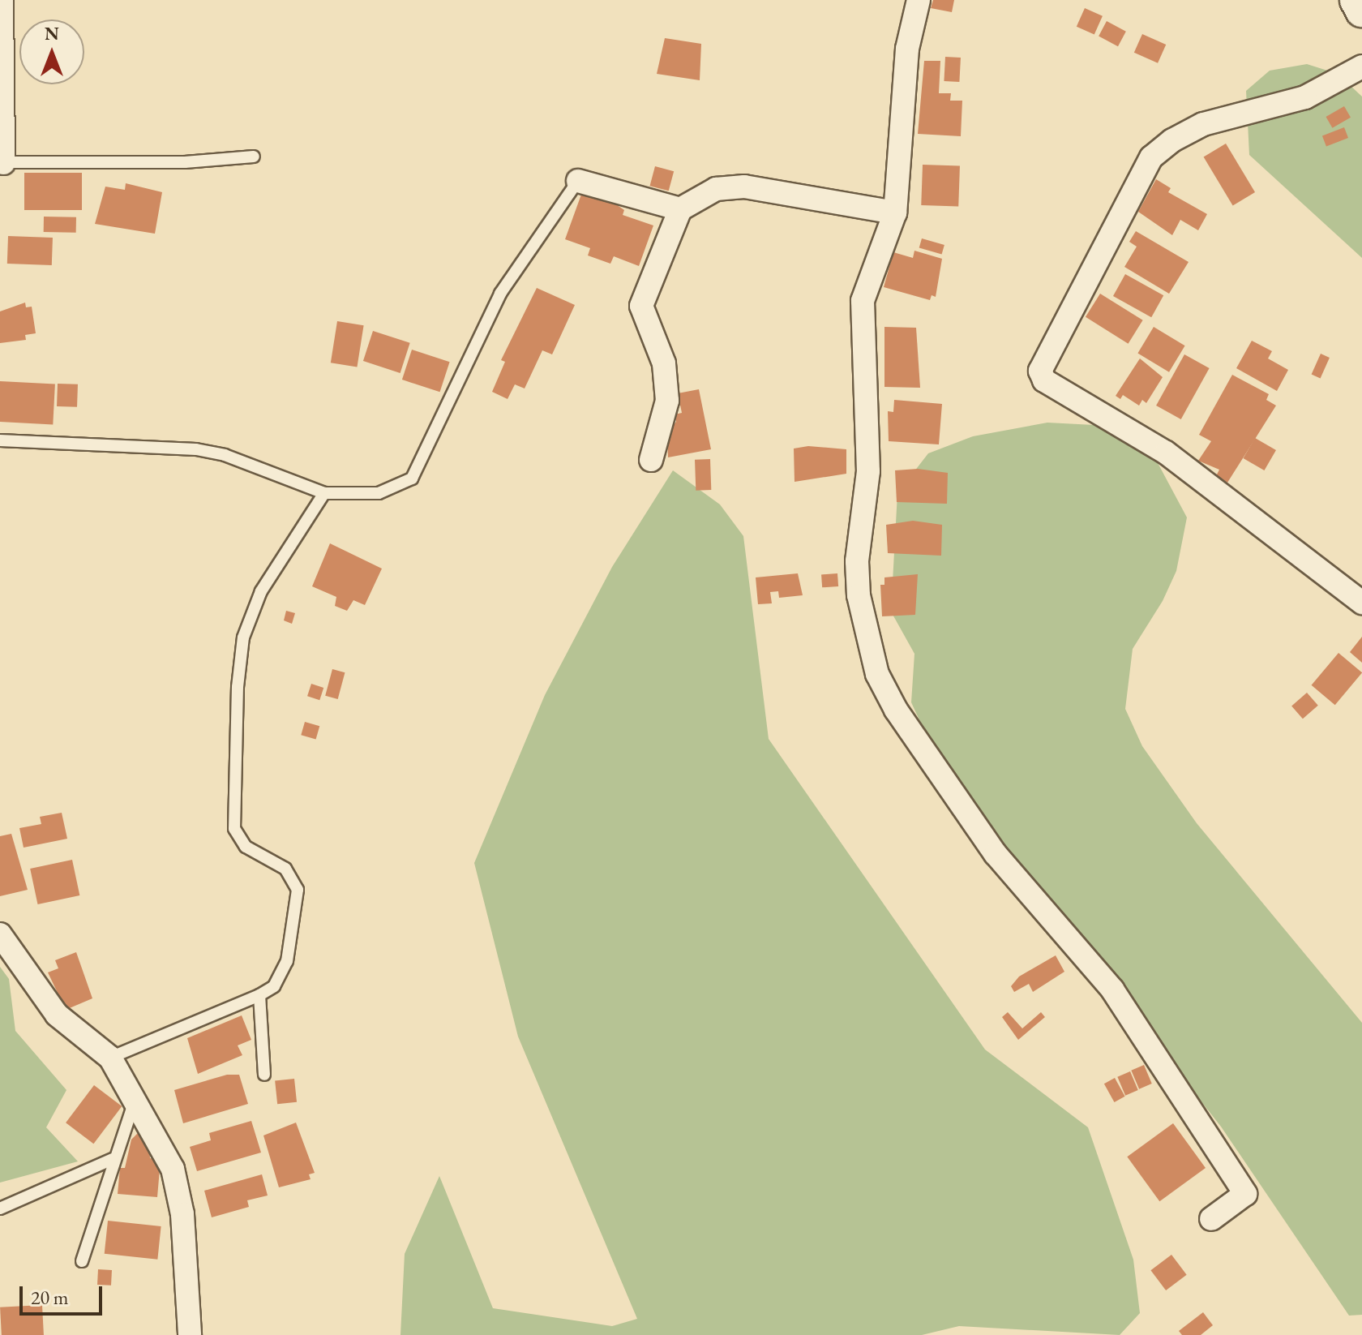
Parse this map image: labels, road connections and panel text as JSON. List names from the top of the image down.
{
  "scale_bar": "20 m",
  "north": "top"
}
